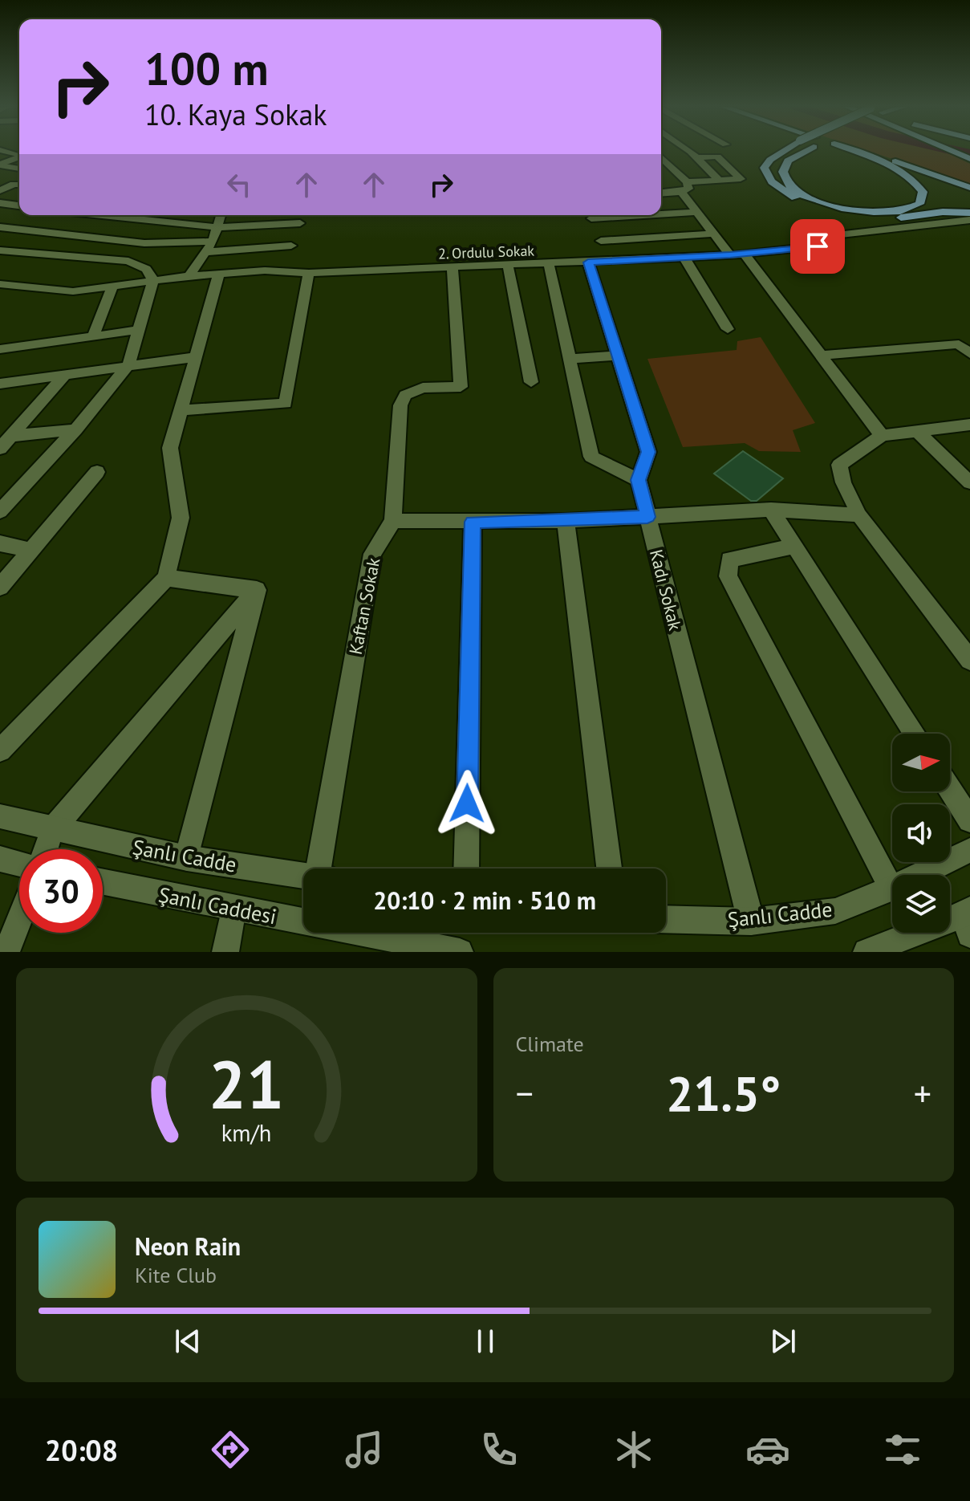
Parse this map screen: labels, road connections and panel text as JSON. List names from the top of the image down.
{
  "streets": {
    "street": [
      "2. Ordulu Sokak",
      "Kadı Sokak",
      "Kaftan Sokak",
      "Şanlı Cadde",
      "Şanlı Caddesi"
    ]
  },
  "crossings": [
    ["2. Ordulu Sokak", "Kadı Sokak"],
    ["2. Ordulu Sokak", "Kaftan Sokak"],
    ["Kadı Sokak", "Şanlı Cadde"]
  ],
  "north": "right",
  "page": {
    "turn": ["100 m", "10. Kaya Sokak"],
    "limit": "30",
    "trip": "20:10 · 2 min · 510 m",
    "tile": "Climate",
    "heat": ["−", "21.5°", "+"],
    "song": ["Neon Rain", "Kite Club"],
    "tabs": "20:08",
    "gauge": ["21", "km/h"]
  }
}
